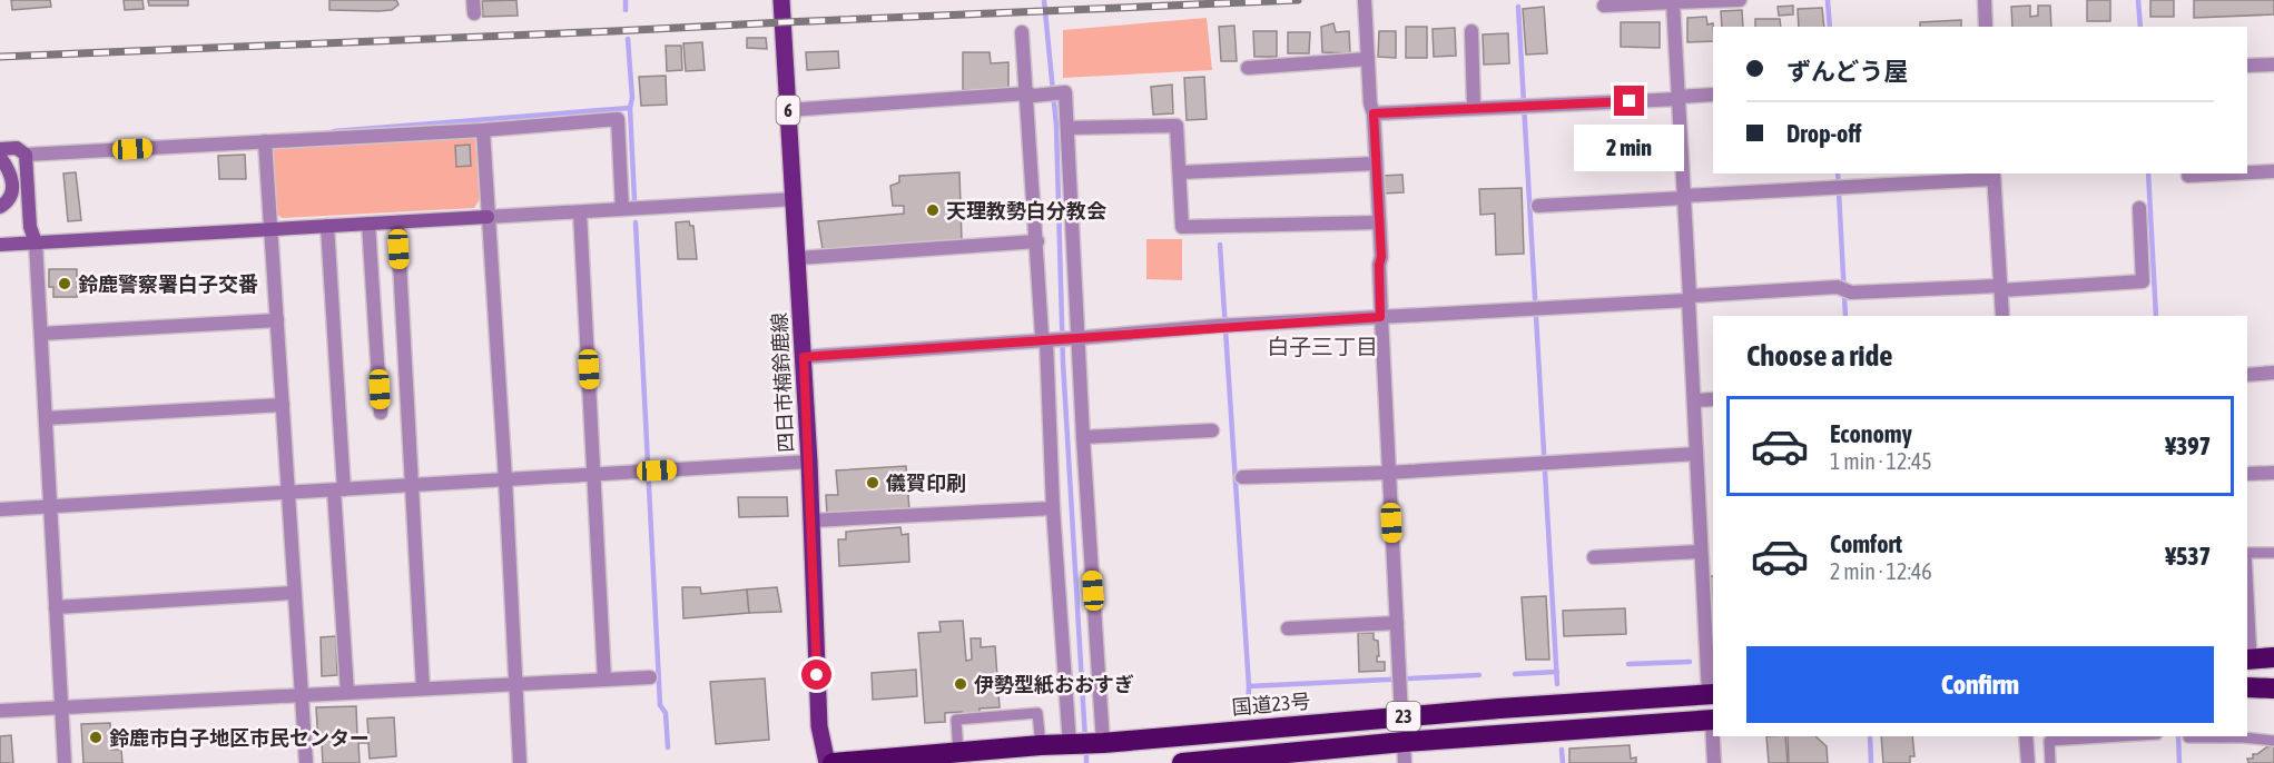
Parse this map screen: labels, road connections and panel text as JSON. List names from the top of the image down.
{
  "streets": {
    "highway": ["国道23号", "23"],
    "main road": ["6", "四日市楠鈴鹿線"]
  },
  "districts": ["白子三丁目"],
  "places": [
    "天理教勢白分教会",
    "鈴鹿警察署白子交番",
    "儀賀印刷",
    "伊勢型紙おおすぎ",
    "鈴鹿市白子地区市民センター"
  ],
  "page": {
    "banner": ["ずんどう屋", "Drop-off"],
    "bubble": "2 min",
    "heading": "Choose a ride",
    "list": [
      {
        "name": "Economy",
        "note": "1 min · 12:45",
        "value": "¥397"
      },
      {
        "name": "Comfort",
        "note": "2 min · 12:46",
        "value": "¥537"
      }
    ],
    "buttons": "Confirm"
  }
}
